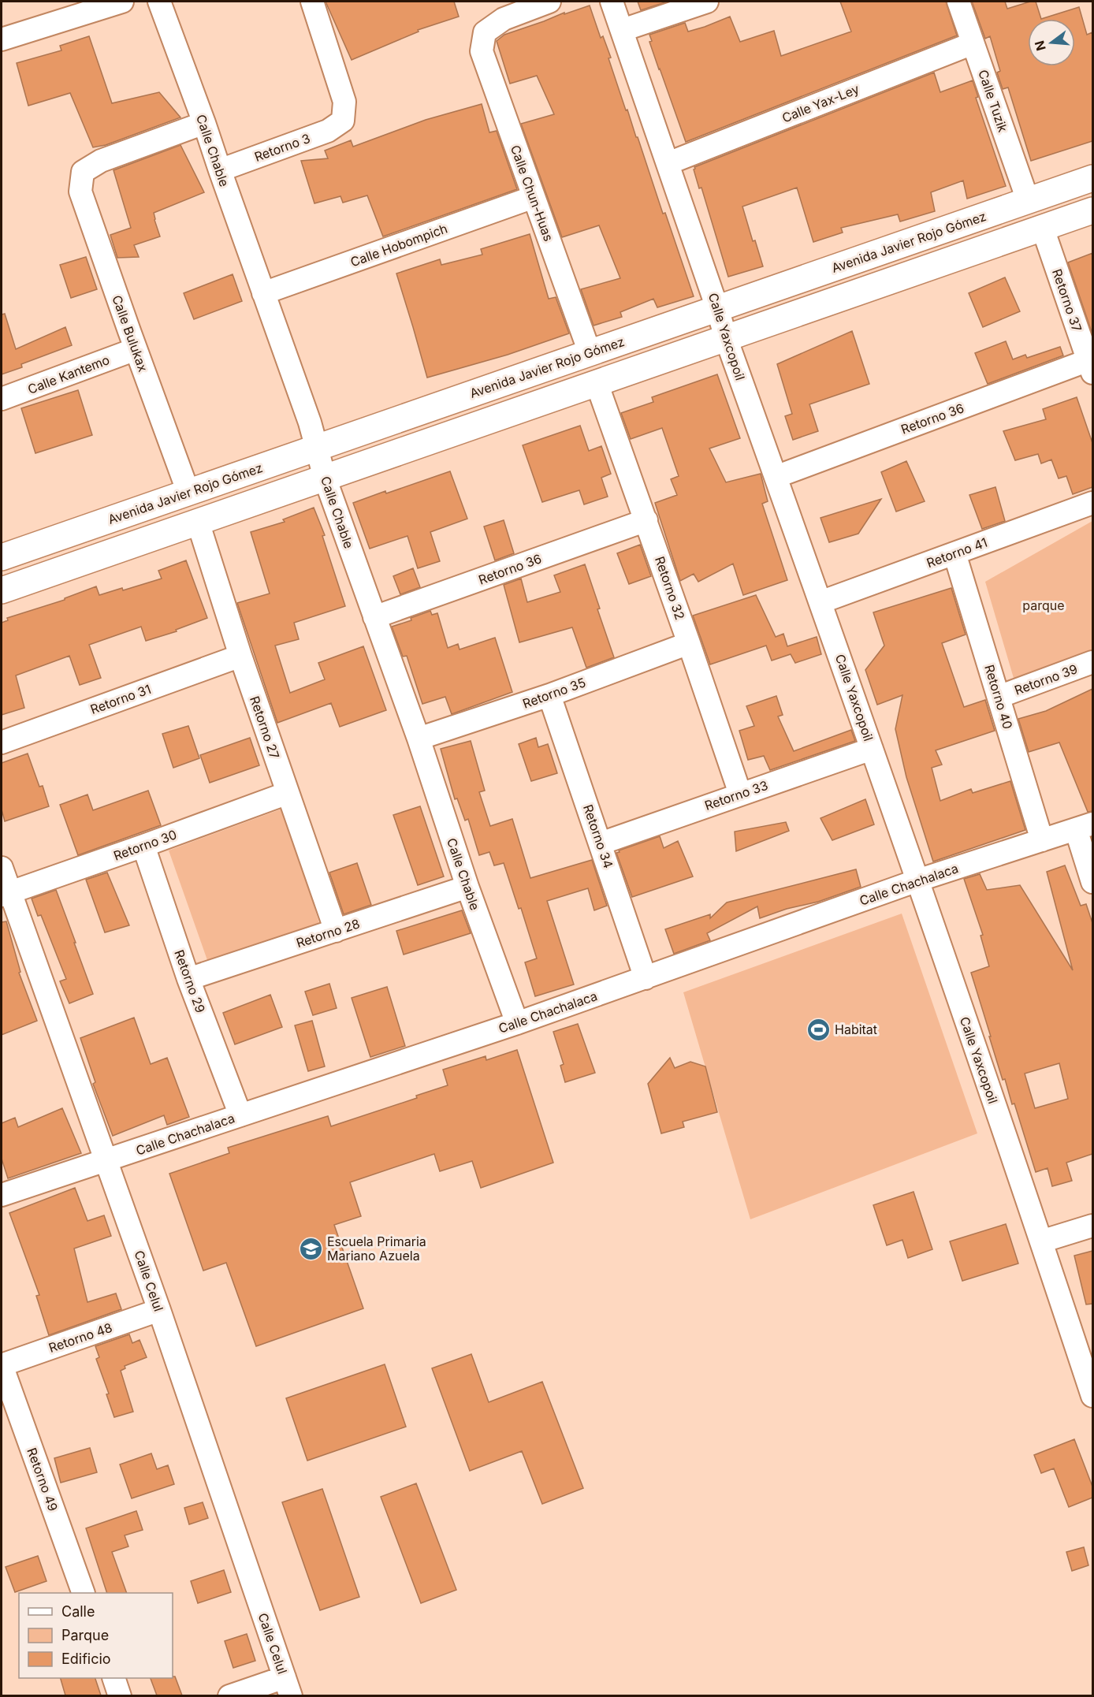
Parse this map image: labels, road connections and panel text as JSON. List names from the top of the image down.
{
  "streets": {
    "main road": ["Avenida Javier Rojo Gómez"],
    "street": [
      "Calle Tuzik",
      "Calle Yax-Ley",
      "Retorno 3",
      "Calle Chable",
      "Calle Chun-Huas",
      "Calle Hobompich",
      "Retorno 37",
      "Calle Bulukax",
      "Calle Yaxcopoil",
      "Calle Kantemo",
      "Retorno 36",
      "Retorno 41",
      "Retorno 32",
      "Retorno 39",
      "Retorno 35",
      "Retorno 40",
      "Retorno 31",
      "Retorno 27",
      "Retorno 33",
      "Retorno 34",
      "Retorno 30",
      "Calle Chachalaca",
      "Retorno 28",
      "Retorno 29",
      "Calle Celul",
      "Retorno 48",
      "Retorno 49"
    ]
  },
  "crossings": [
    ["Calle Tuzik", "Calle Yax-Ley"],
    ["Calle Tuzik", "Avenida Javier Rojo Gómez"],
    ["Calle Yax-Ley", "Calle Yaxcopoil"],
    ["Retorno 3", "Calle Chable"],
    ["Calle Chable", "Avenida Javier Rojo Gómez"],
    ["Calle Chable", "Calle Hobompich"],
    ["Calle Chable", "Calle Bulukax"],
    ["Calle Chable", "Retorno 36"],
    ["Calle Chable", "Retorno 35"],
    ["Calle Chable", "Calle Chachalaca"],
    ["Calle Chable", "Retorno 28"],
    ["Calle Chun-Huas", "Avenida Javier Rojo Gómez"],
    ["Calle Chun-Huas", "Calle Hobompich"],
    ["Avenida Javier Rojo Gómez", "Calle Bulukax"],
    ["Avenida Javier Rojo Gómez", "Calle Yaxcopoil"],
    ["Retorno 37", "Retorno 36"],
    ["Calle Bulukax", "Calle Kantemo"],
    ["Calle Yaxcopoil", "Retorno 36"],
    ["Calle Yaxcopoil", "Retorno 41"],
    ["Calle Yaxcopoil", "Retorno 33"],
    ["Calle Yaxcopoil", "Calle Chachalaca"],
    ["Retorno 36", "Retorno 32"],
    ["Retorno 41", "Retorno 40"],
    ["Retorno 32", "Retorno 35"],
    ["Retorno 32", "Retorno 33"],
    ["Retorno 39", "Retorno 40"],
    ["Retorno 35", "Retorno 34"],
    ["Retorno 40", "Calle Chachalaca"],
    ["Retorno 31", "Retorno 27"],
    ["Retorno 27", "Retorno 30"],
    ["Retorno 27", "Retorno 28"],
    ["Retorno 33", "Retorno 34"],
    ["Retorno 34", "Calle Chachalaca"],
    ["Retorno 30", "Retorno 29"],
    ["Retorno 30", "Calle Celul"],
    ["Calle Chachalaca", "Retorno 29"],
    ["Calle Chachalaca", "Calle Celul"],
    ["Retorno 28", "Retorno 29"],
    ["Calle Celul", "Retorno 48"],
    ["Retorno 48", "Retorno 49"]
  ],
  "parks": ["parque"],
  "places": {
    "sports": ["Habitat"],
    "school or university": ["Escuela Primaria Mariano Azuela"]
  },
  "legend": ["Calle", "Parque", "Edificio"],
  "north": "left"
}
